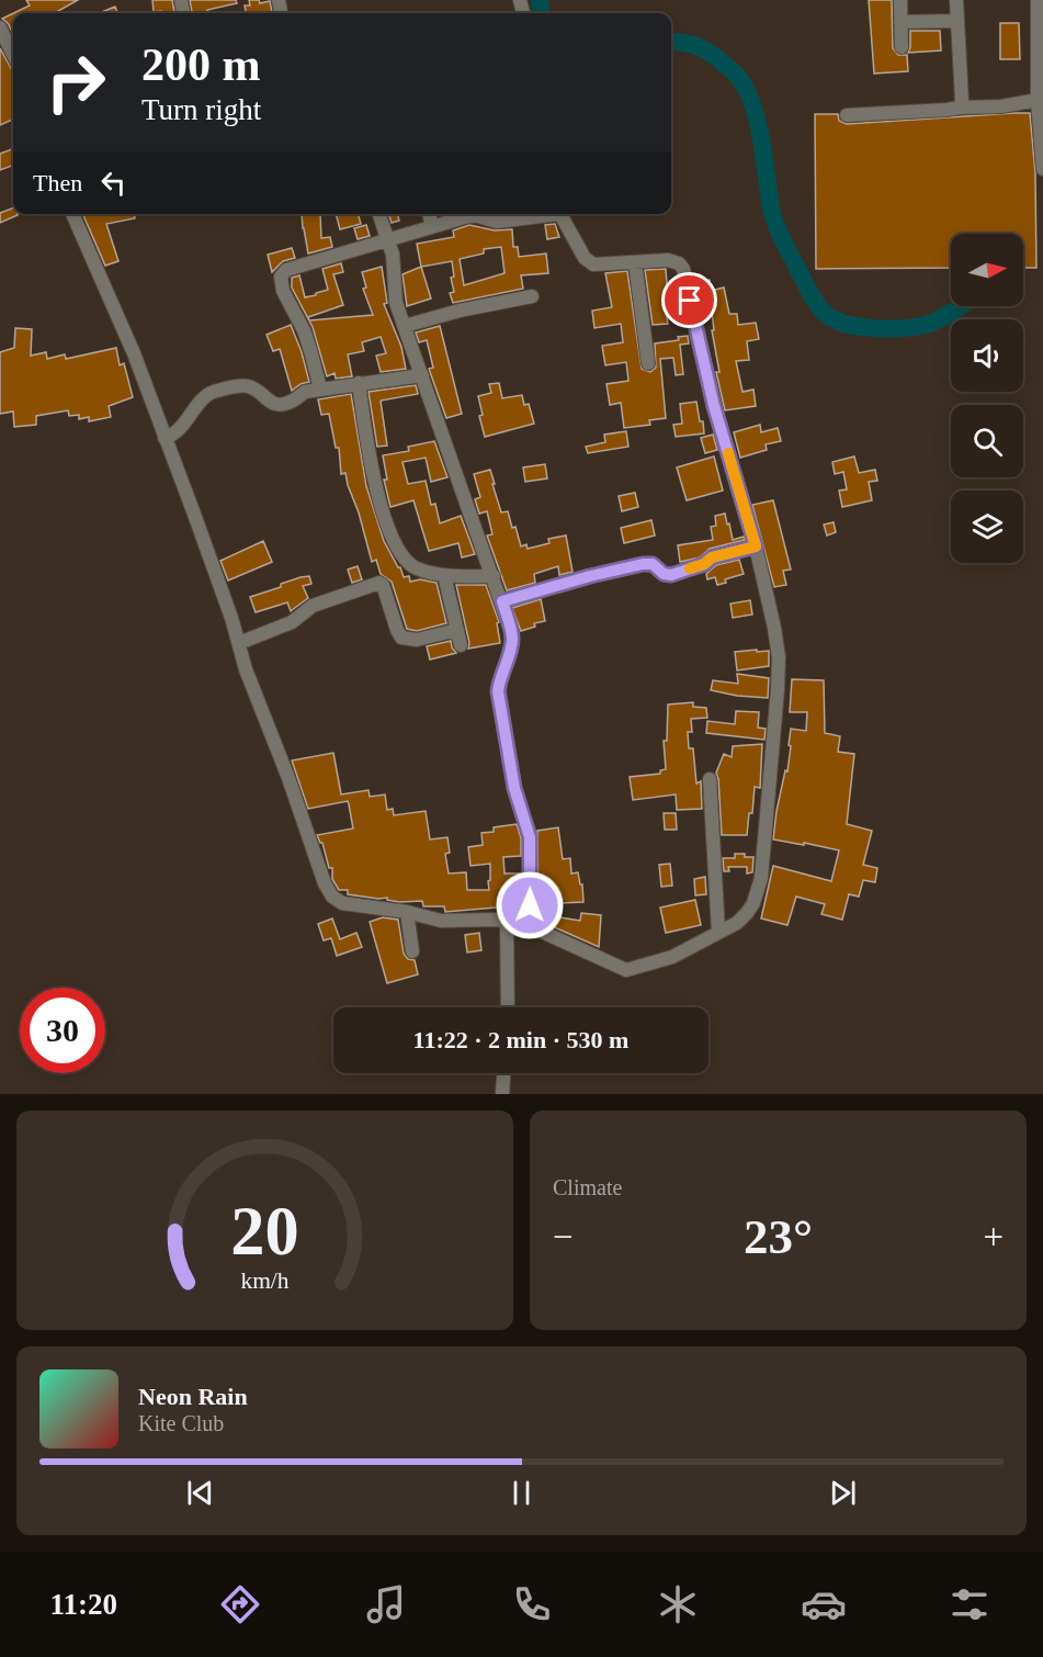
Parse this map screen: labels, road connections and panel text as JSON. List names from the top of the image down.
{
  "north": "right",
  "page": {
    "turn": ["200 m", "Turn right"],
    "then": "Then",
    "limit": "30",
    "trip": "11:22 · 2 min · 530 m",
    "tile": "Climate",
    "heat": ["−", "23°", "+"],
    "song": ["Neon Rain", "Kite Club"],
    "tabs": "11:20",
    "gauge": ["20", "km/h"]
  }
}
